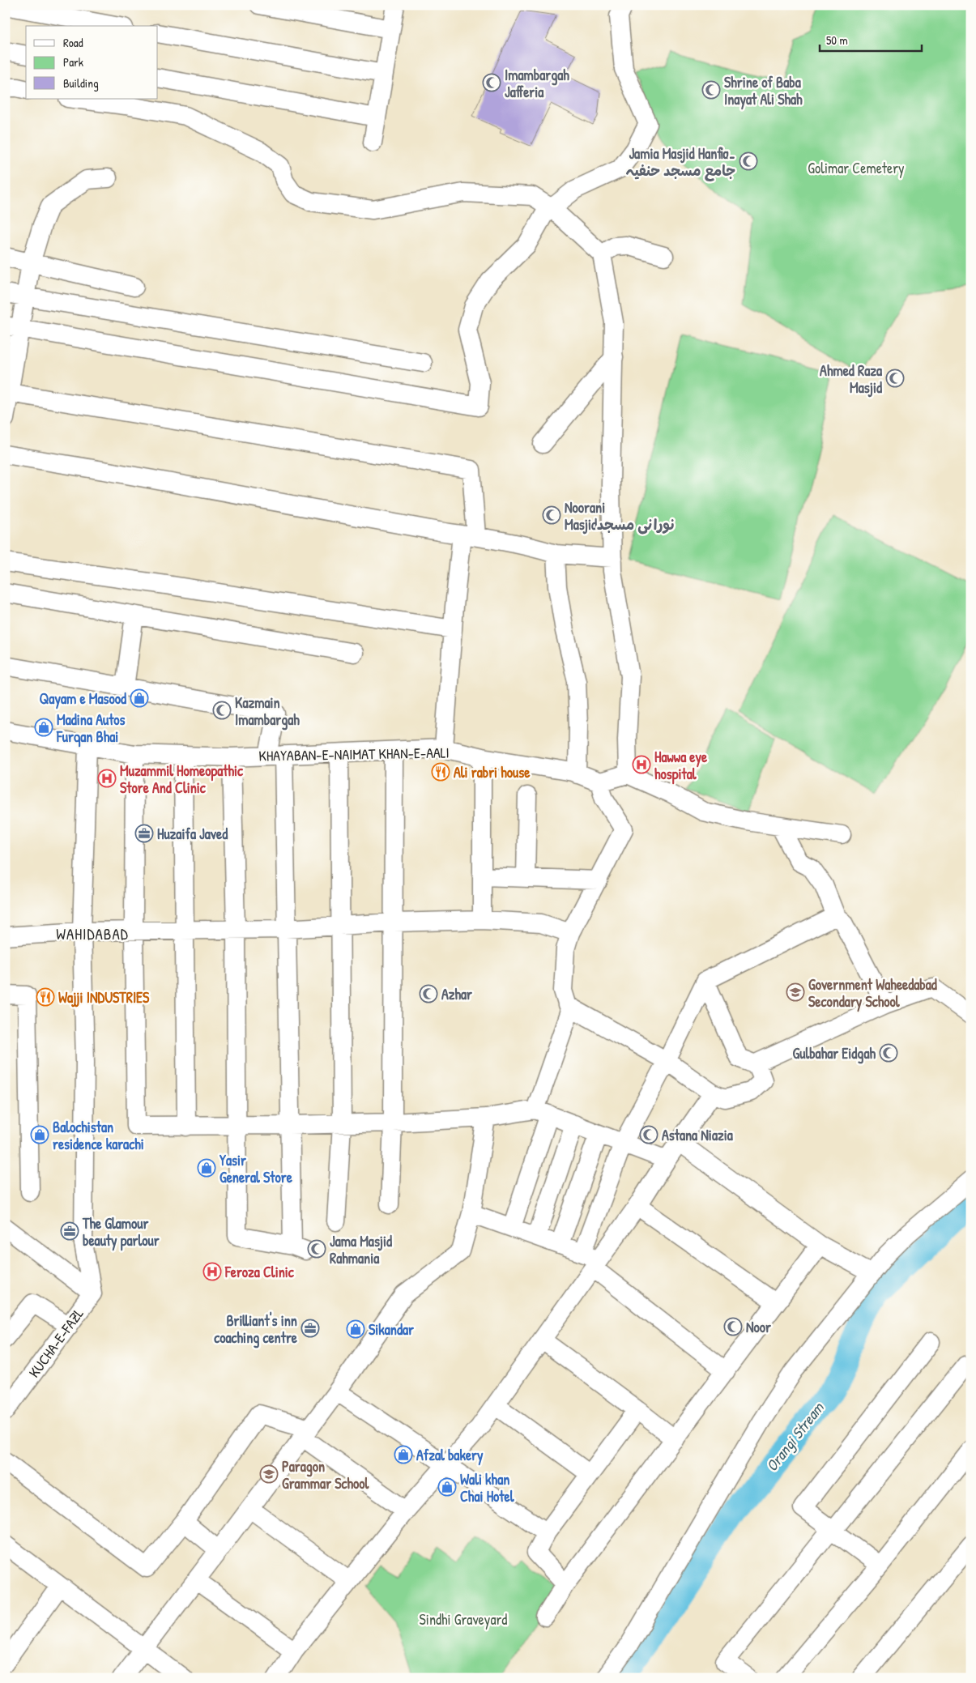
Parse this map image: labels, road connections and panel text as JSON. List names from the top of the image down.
{
  "streets": {
    "street": ["KHAYABAN-E-NAIMAT KHAN-E-AALI", "KUCHA-E-FAZL"]
  },
  "districts": ["WAHIDABAD"],
  "water": ["Orangi Stream"],
  "parks": ["Golimar Cemetery", "Sindhi Graveyard"],
  "places": {
    "mosque": [
      "Imambargah Jafferia",
      "Shrine of Baba Inayat Ali Shah",
      "Jamia Masjid Hanfia۔ جامع مسجد حنفیہ",
      "Ahmed Raza Masjid",
      "Noorani Masjidنورانی مسجد",
      "Kazmain Imambargah",
      "Azhar",
      "Gulbahar Eidgah",
      "Astana Niazia",
      "Jama Masjid Rahmania",
      "Noor"
    ],
    "shop": [
      "Qayam e Masood",
      "Madina Autos Furqan Bhai",
      "Balochistan residence karachi",
      "Yasir General Store",
      "Sikandar",
      "Afzal bakery",
      "Wali khan Chai Hotel"
    ],
    "hospital": ["Hawwa eye hospital", "Muzammil Homeopathic Store And Clinic", "Feroza Clinic"],
    "restaurant": ["Ali rabri house", "Wajji INDUSTRIES"],
    "office": ["Huzaifa Javed", "The Glamour beauty parlour", "Brilliant's inn coaching centre"],
    "school or university": ["Government Waheedabad Secondary School", "Paragon Grammar School"]
  },
  "legend": ["Road", "Park", "Building"],
  "scale_bar": "50 m"
}
